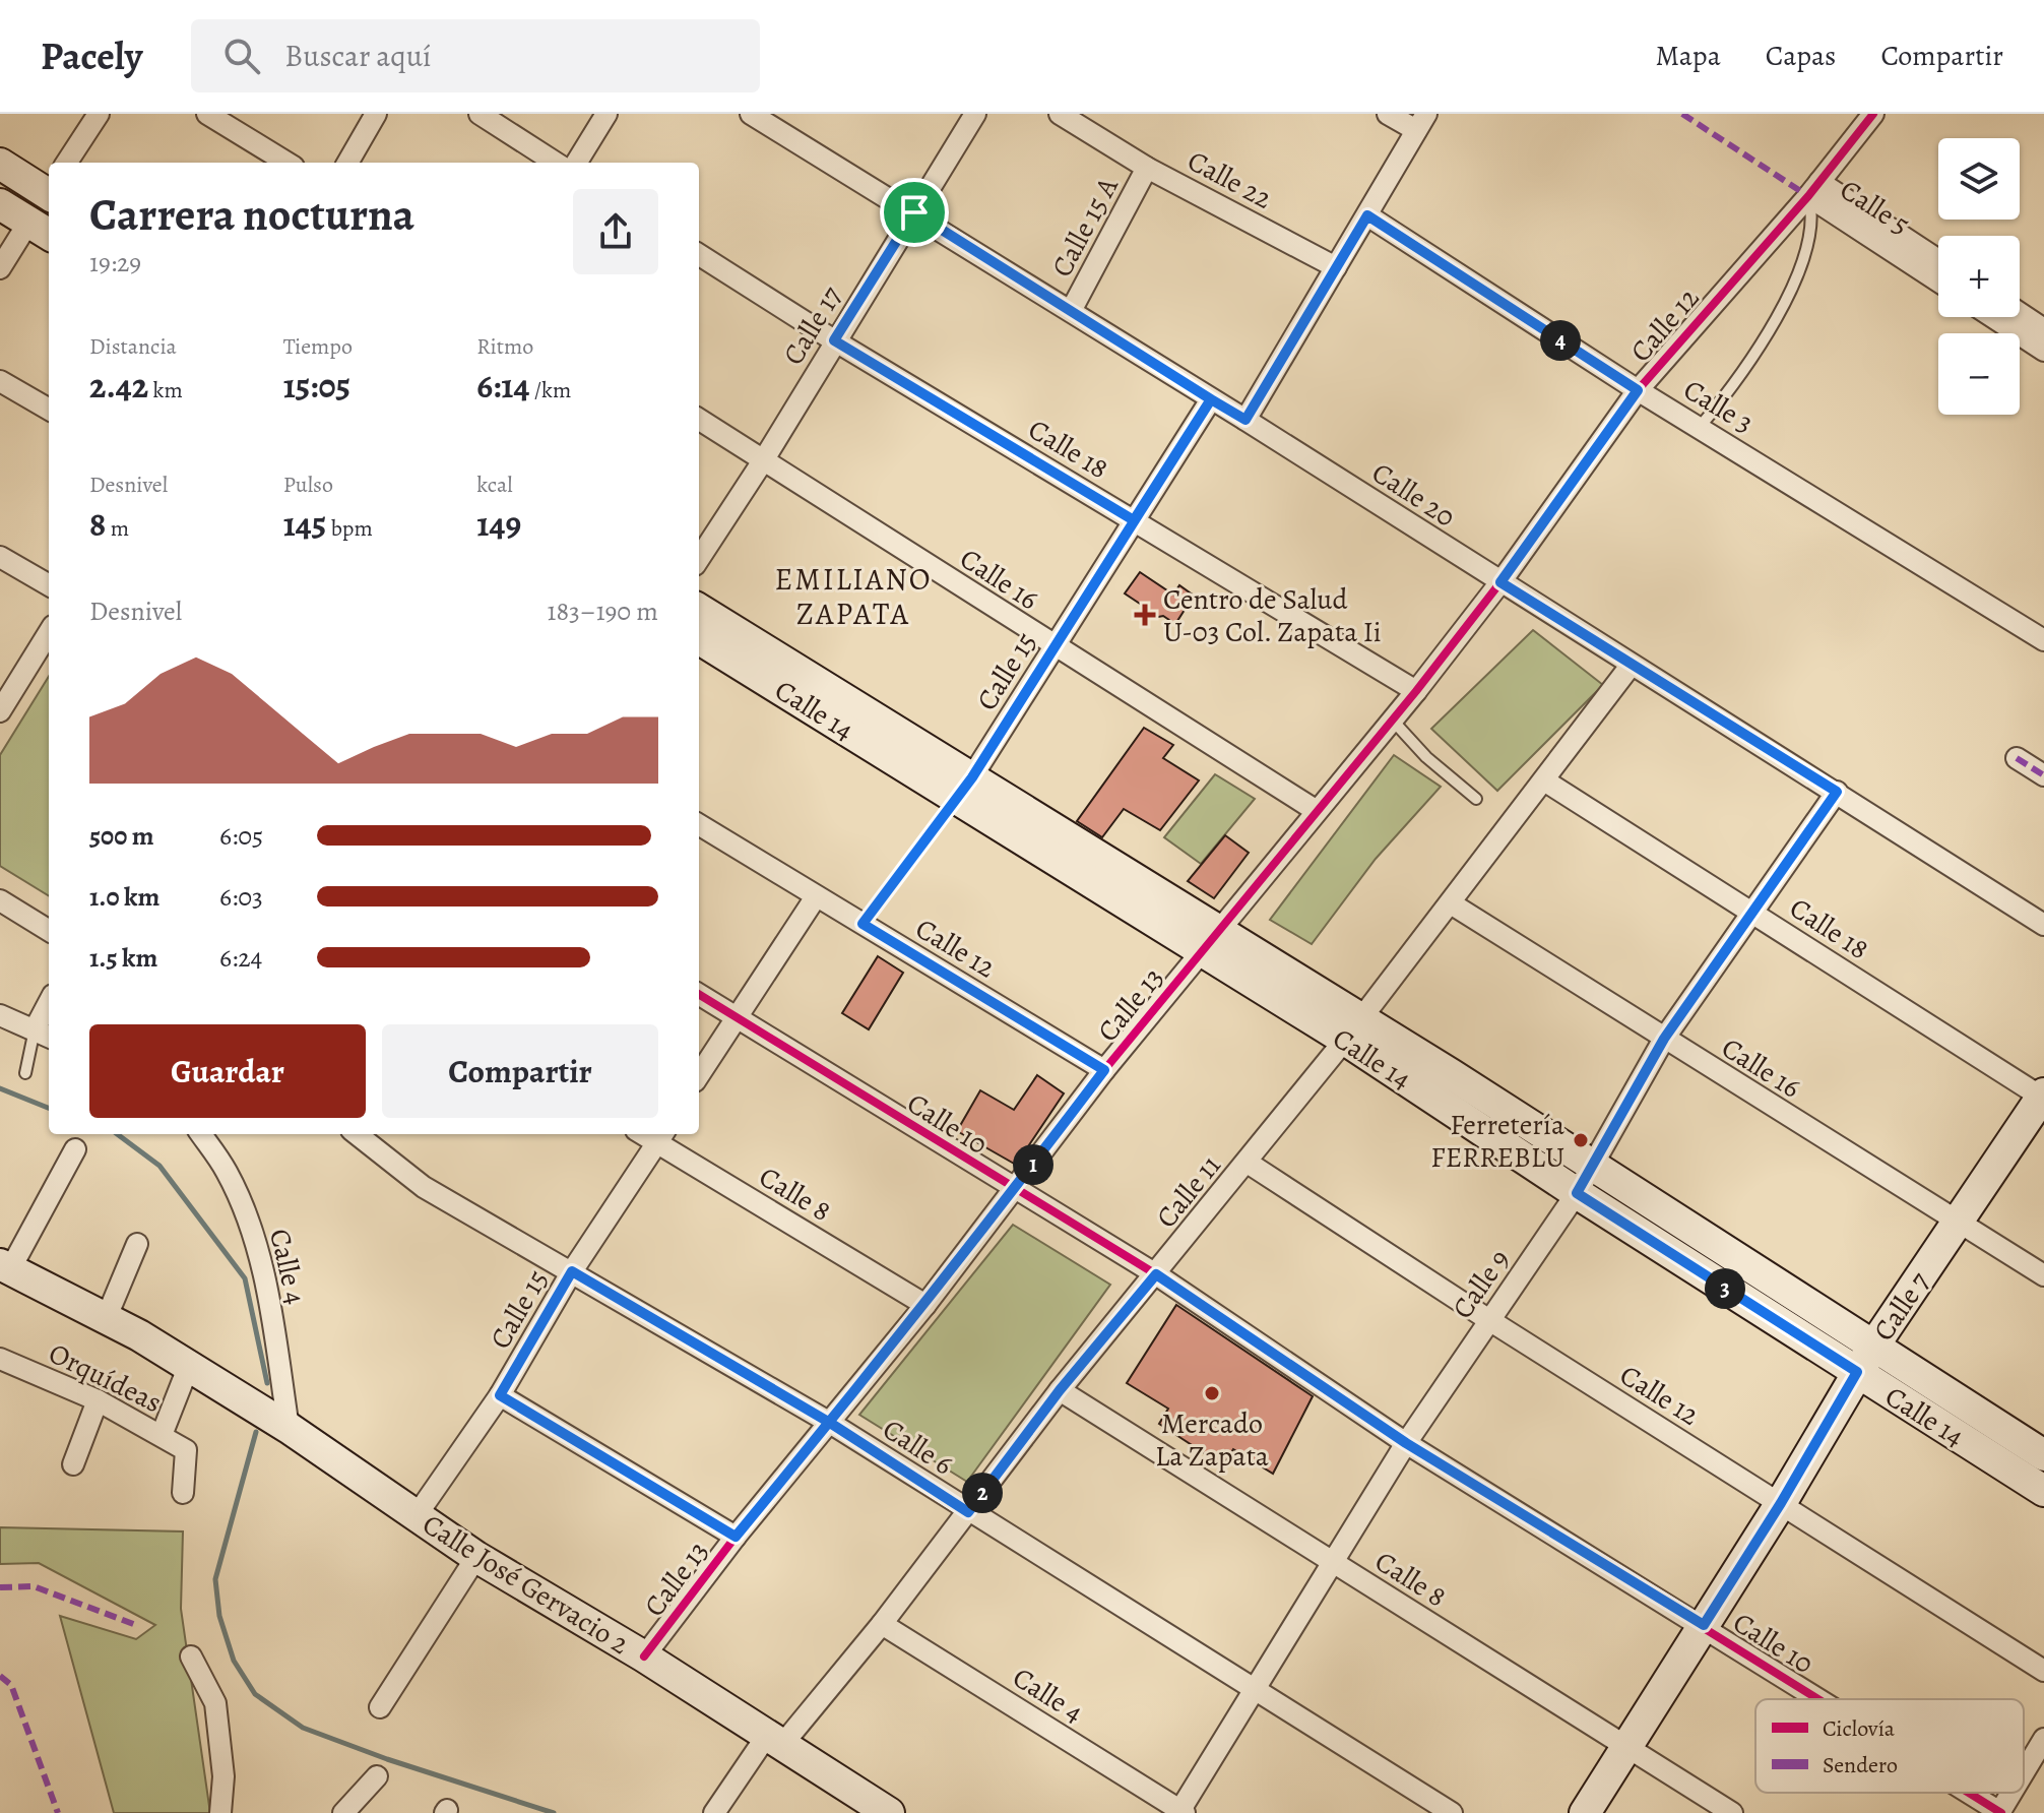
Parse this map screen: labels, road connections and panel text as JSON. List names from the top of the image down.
{
  "streets": {
    "main road": ["Calle 14", "Calle 7", "Calle José Gervacio 2"],
    "street": [
      "Calle 22",
      "Calle 5",
      "Calle 15 A",
      "Calle 12",
      "Calle 17",
      "Calle 3",
      "Calle 18",
      "Calle 20",
      "Calle 16",
      "Calle 15",
      "Calle 13",
      "Calle 10",
      "Calle 11",
      "Calle 8",
      "Calle 4",
      "Calle 9",
      "Orquídeas",
      "Calle 6"
    ]
  },
  "crossings": [
    ["Calle 22", "Calle 15 A"],
    ["Calle 5", "Calle 12"],
    ["Calle 15 A", "Calle 20"],
    ["Calle 12", "Calle 3"],
    ["Calle 12", "Calle 18"],
    ["Calle 12", "Calle 20"],
    ["Calle 12", "Calle 15"],
    ["Calle 12", "Calle 13"],
    ["Calle 12", "Calle 11"],
    ["Calle 12", "Calle 9"],
    ["Calle 12", "Calle 7"],
    ["Calle 17", "Calle 18"],
    ["Calle 17", "Calle 20"],
    ["Calle 17", "Calle 16"],
    ["Calle 18", "Calle 15"],
    ["Calle 18", "Calle 13"],
    ["Calle 18", "Calle 11"],
    ["Calle 18", "Calle 9"],
    ["Calle 18", "Calle 7"],
    ["Calle 20", "Calle 15"],
    ["Calle 20", "Calle 11"],
    ["Calle 20", "Calle 9"],
    ["Calle 16", "Calle 15"],
    ["Calle 16", "Calle 13"],
    ["Calle 16", "Calle 11"],
    ["Calle 16", "Calle 9"],
    ["Calle 16", "Calle 7"],
    ["Calle 15", "Calle 14"],
    ["Calle 15", "Calle 8"],
    ["Calle 15", "Calle 6"],
    ["Calle 15", "Calle José Gervacio 2"],
    ["Calle 14", "Calle 13"],
    ["Calle 14", "Calle 11"],
    ["Calle 14", "Calle 9"],
    ["Calle 14", "Calle 7"],
    ["Calle 13", "Calle 10"],
    ["Calle 13", "Calle 8"],
    ["Calle 13", "Calle 6"],
    ["Calle 13", "Calle José Gervacio 2"],
    ["Calle 10", "Calle 11"],
    ["Calle 10", "Calle 9"],
    ["Calle 10", "Calle 7"],
    ["Calle 11", "Calle 8"],
    ["Calle 11", "Calle 4"],
    ["Calle 11", "Calle 6"],
    ["Calle 11", "Calle José Gervacio 2"],
    ["Calle 8", "Calle 9"],
    ["Calle 8", "Calle 7"],
    ["Calle 4", "Calle 9"],
    ["Calle 4", "Calle José Gervacio 2"],
    ["Calle 9", "Calle 6"]
  ],
  "districts": ["EMILIANO ZAPATA"],
  "places": {
    "health": ["Centro de Salud U-03 Col. Zapata Ii"],
    "other": ["Ferretería FERREBLU", "Mercado La Zapata"]
  },
  "legend": ["Ciclovía", "Sendero"],
  "page": {
    "header": "Pacely",
    "search": "Buscar aquí",
    "nav": ["Mapa", "Capas", "Compartir"],
    "map_buttons": ["+", "−"],
    "heading": ["Carrera nocturna", "19:29"],
    "stats": [
      ["Distancia", "2.42 km"],
      ["Tiempo", "15:05"],
      ["Ritmo", "6:14 /km"],
      ["Desnivel", "8 m"],
      ["Pulso", "145 bpm"],
      ["kcal", "149"]
    ],
    "pins": [
      "4",
      "1",
      "3",
      "2"
    ],
    "chart": ["Desnivel", "183–190 m"],
    "list": [
      {
        "name": "500 m",
        "note": "6:05"
      },
      {
        "name": "1.0 km",
        "note": "6:03"
      },
      {
        "name": "1.5 km",
        "note": "6:24"
      }
    ],
    "buttons": ["Guardar", "Compartir"]
  }
}
